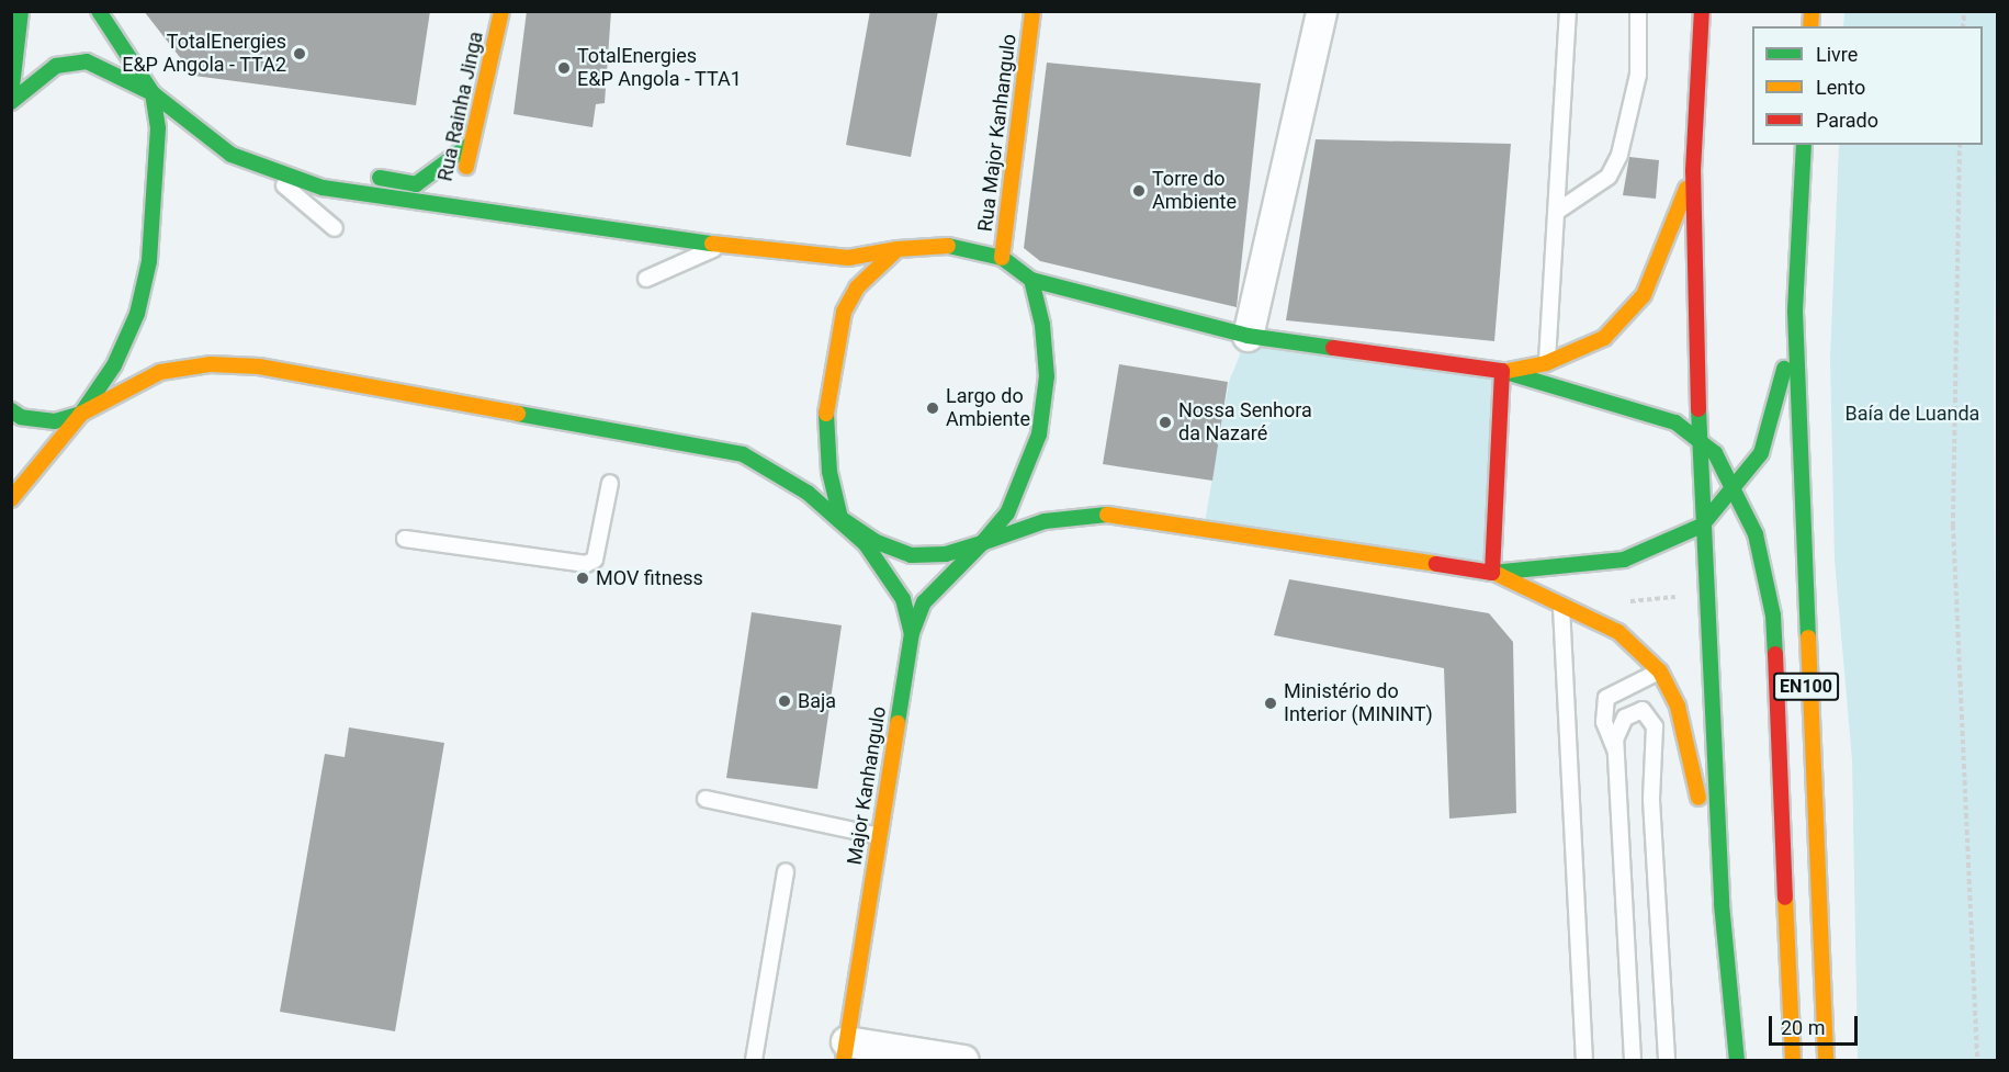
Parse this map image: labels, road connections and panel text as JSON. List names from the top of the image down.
{
  "streets": {
    "main road": [
      "Rua Rainha Jinga",
      "Rua Major Kanhangulo",
      "EN100",
      "Major Kanhangulo"
    ]
  },
  "parks": ["Baía de Luanda"],
  "places": [
    "TotalEnergies E&P Angola - TTA2",
    "TotalEnergies E&P Angola - TTA1",
    "Torre do Ambiente",
    "Largo do Ambiente",
    "Nossa Senhora da Nazaré",
    "MOV fitness",
    "Baja",
    "Ministério do Interior (MININT)"
  ],
  "legend": ["Livre", "Lento", "Parado"],
  "scale_bar": "20 m"
}
